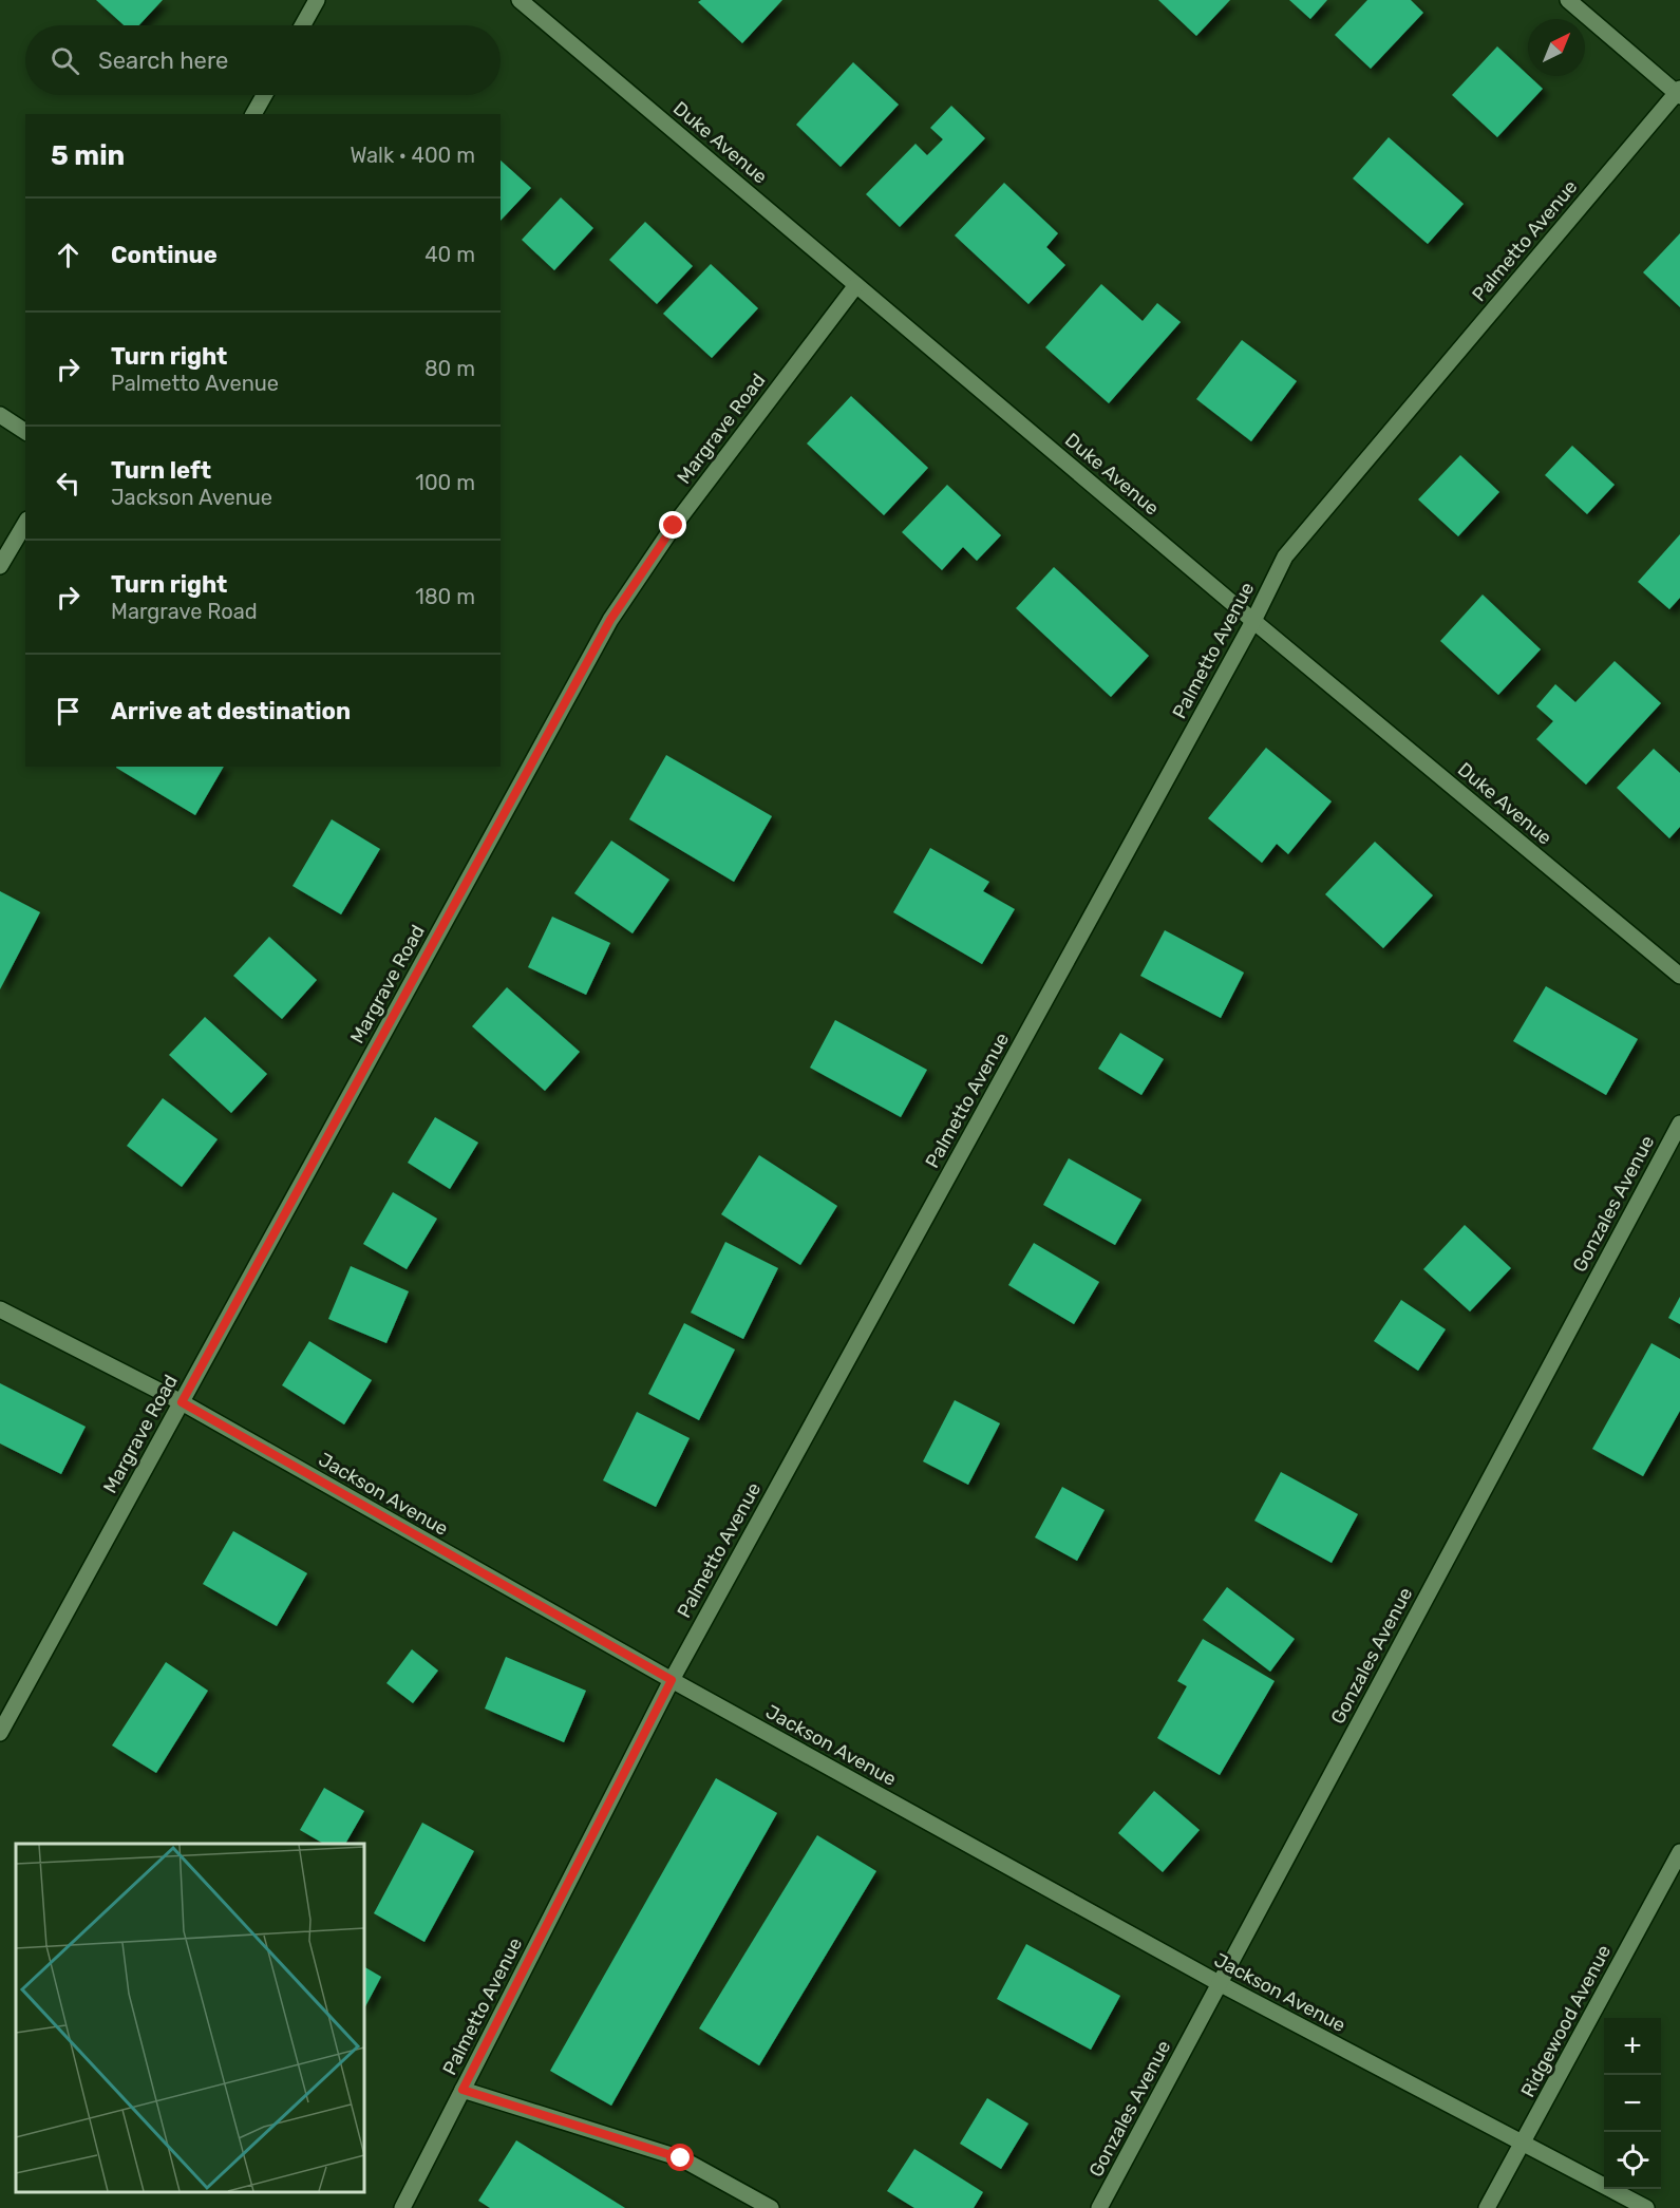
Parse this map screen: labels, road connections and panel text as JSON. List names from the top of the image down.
{
  "streets": {
    "street": [
      "Duke Avenue",
      "Palmetto Avenue",
      "Margrave Road",
      "Gonzales Avenue",
      "Jackson Avenue",
      "Ridgewood Avenue"
    ]
  },
  "crossings": [
    ["Duke Avenue", "Palmetto Avenue"],
    ["Duke Avenue", "Margrave Road"],
    ["Palmetto Avenue", "Jackson Avenue"],
    ["Margrave Road", "Jackson Avenue"],
    ["Gonzales Avenue", "Jackson Avenue"],
    ["Jackson Avenue", "Ridgewood Avenue"]
  ],
  "north": "top right",
  "page": {
    "search": "Search here",
    "heading": ["5 min", "Walk · 400 m"],
    "list": [
      ["Continue", "40 m"],
      ["Turn right", "Palmetto Avenue", "80 m"],
      ["Turn left", "Jackson Avenue", "100 m"],
      ["Turn right", "Margrave Road", "180 m"],
      "Arrive at destination"
    ],
    "map_buttons": ["+", "−"]
  }
}
